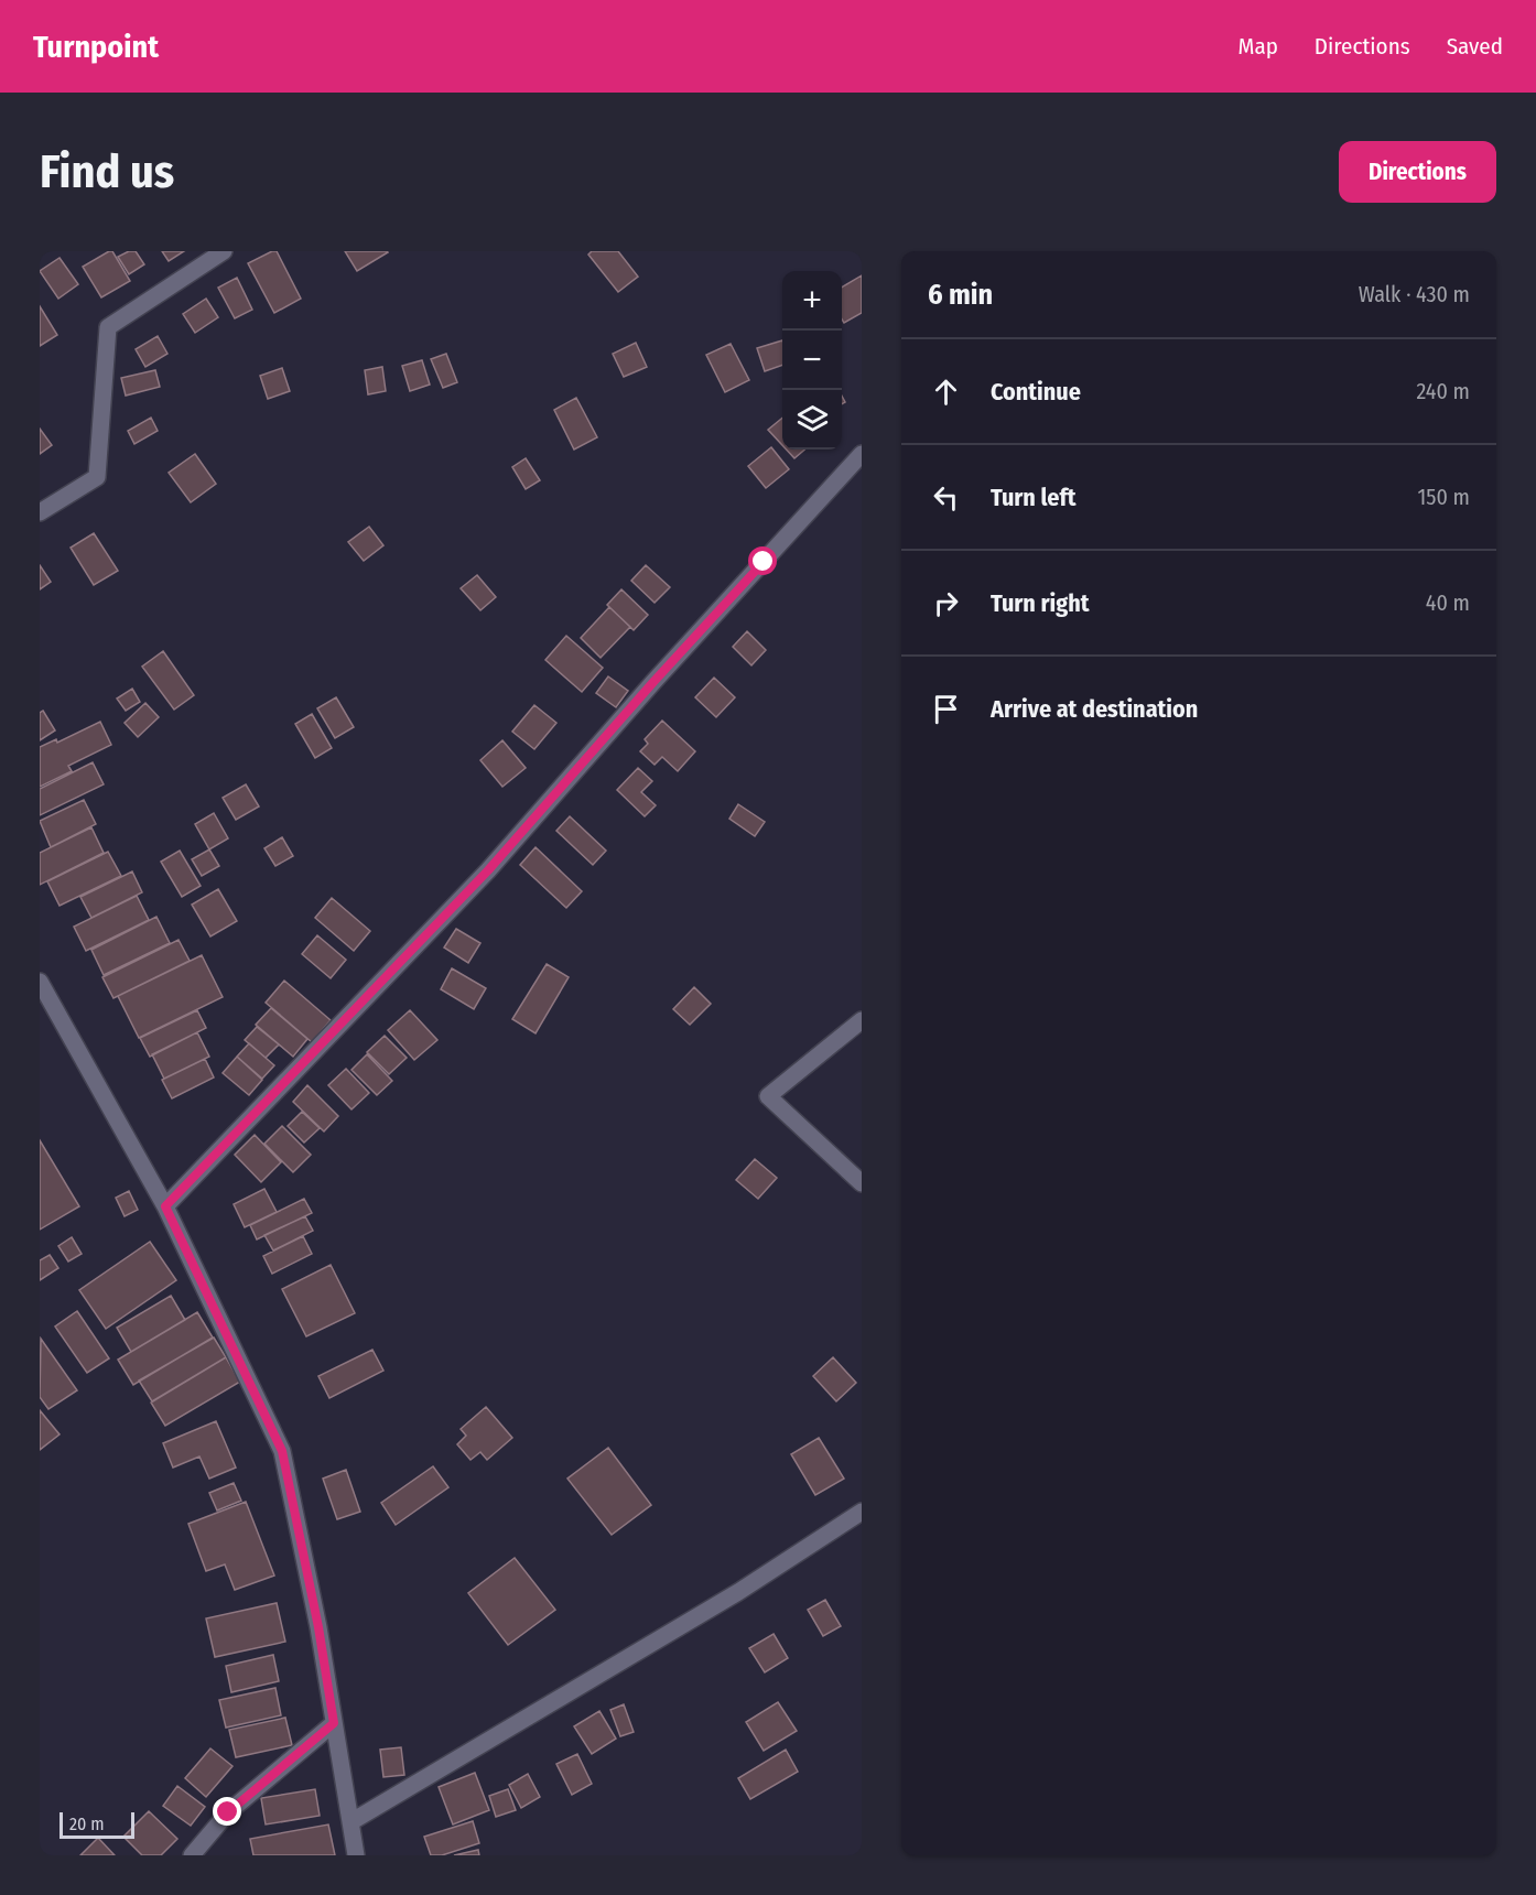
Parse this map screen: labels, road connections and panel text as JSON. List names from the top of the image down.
{
  "scale_bar": "20 m",
  "page": {
    "header": "Turnpoint",
    "nav": ["Map", "Directions", "Saved"],
    "buttons": "Directions",
    "title": "Find us",
    "heading": ["6 min", "Walk · 430 m"],
    "map_buttons": ["+", "−"],
    "list": [
      ["Continue", "240 m"],
      ["Turn left", "150 m"],
      ["Turn right", "40 m"],
      "Arrive at destination"
    ],
    "scale": "20 m"
  }
}
